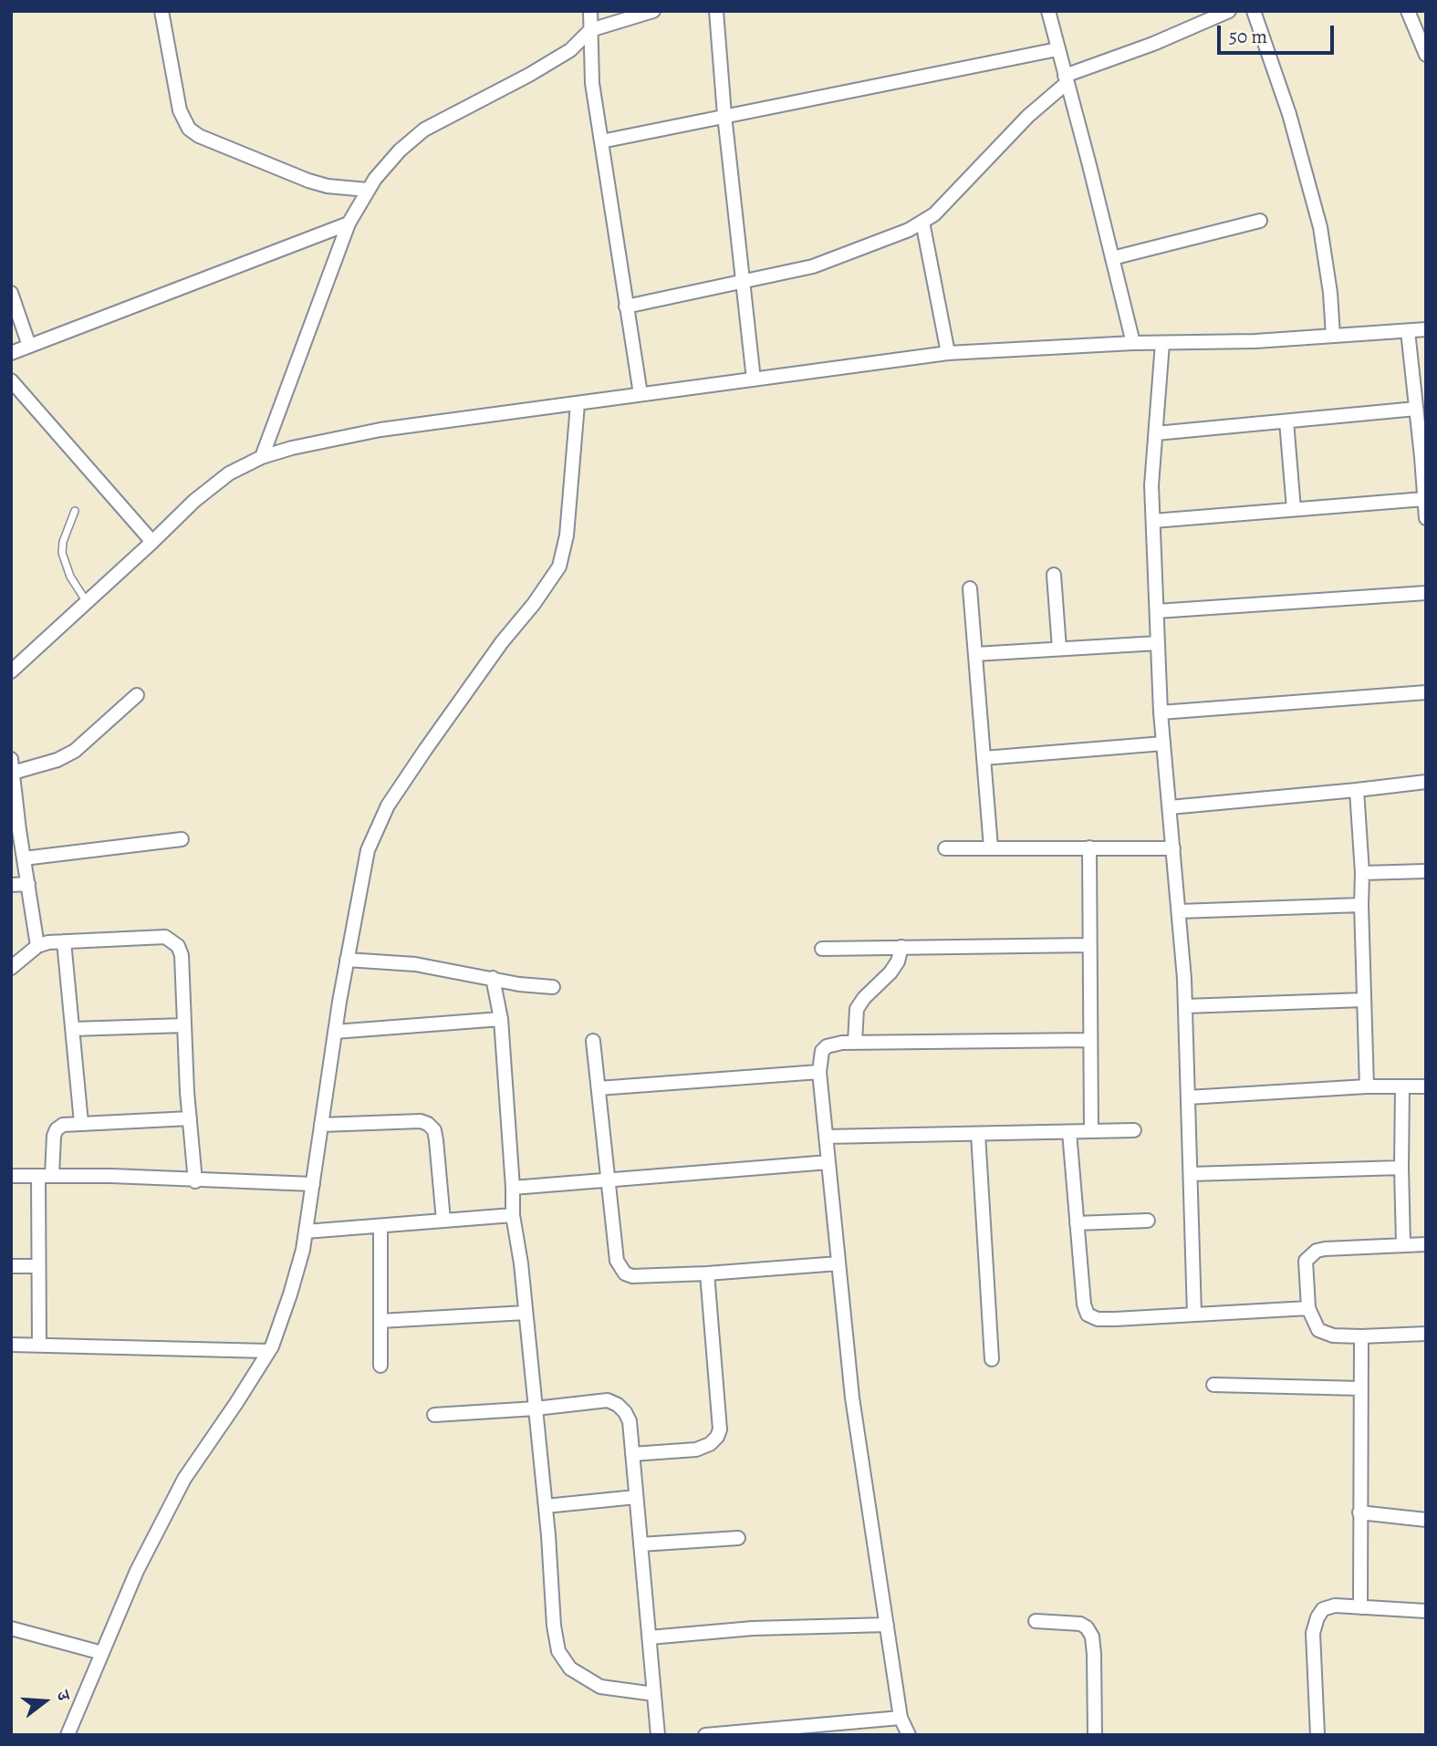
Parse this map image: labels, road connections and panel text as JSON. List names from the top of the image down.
{
  "scale_bar": "50 m",
  "north": "right"
}
